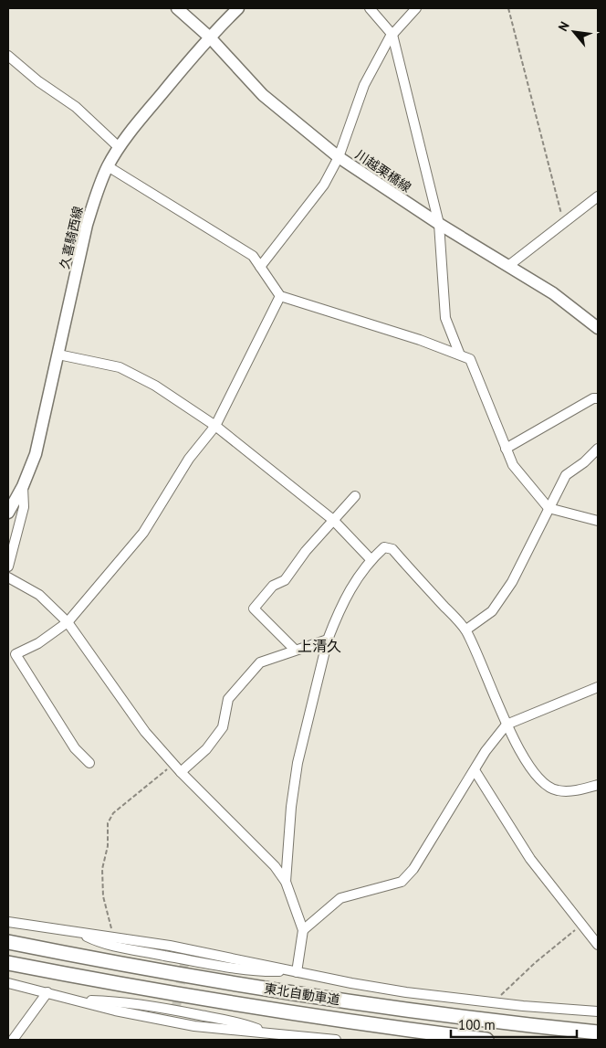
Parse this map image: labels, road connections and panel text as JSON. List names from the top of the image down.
{
  "streets": {
    "highway": ["東北自動車道"],
    "main road": ["川越栗橋線", "久喜騎西線"]
  },
  "crossings": [
    ["川越栗橋線", "久喜騎西線"]
  ],
  "districts": ["上清久"],
  "scale_bar": "100 m",
  "north": "top left"
}
